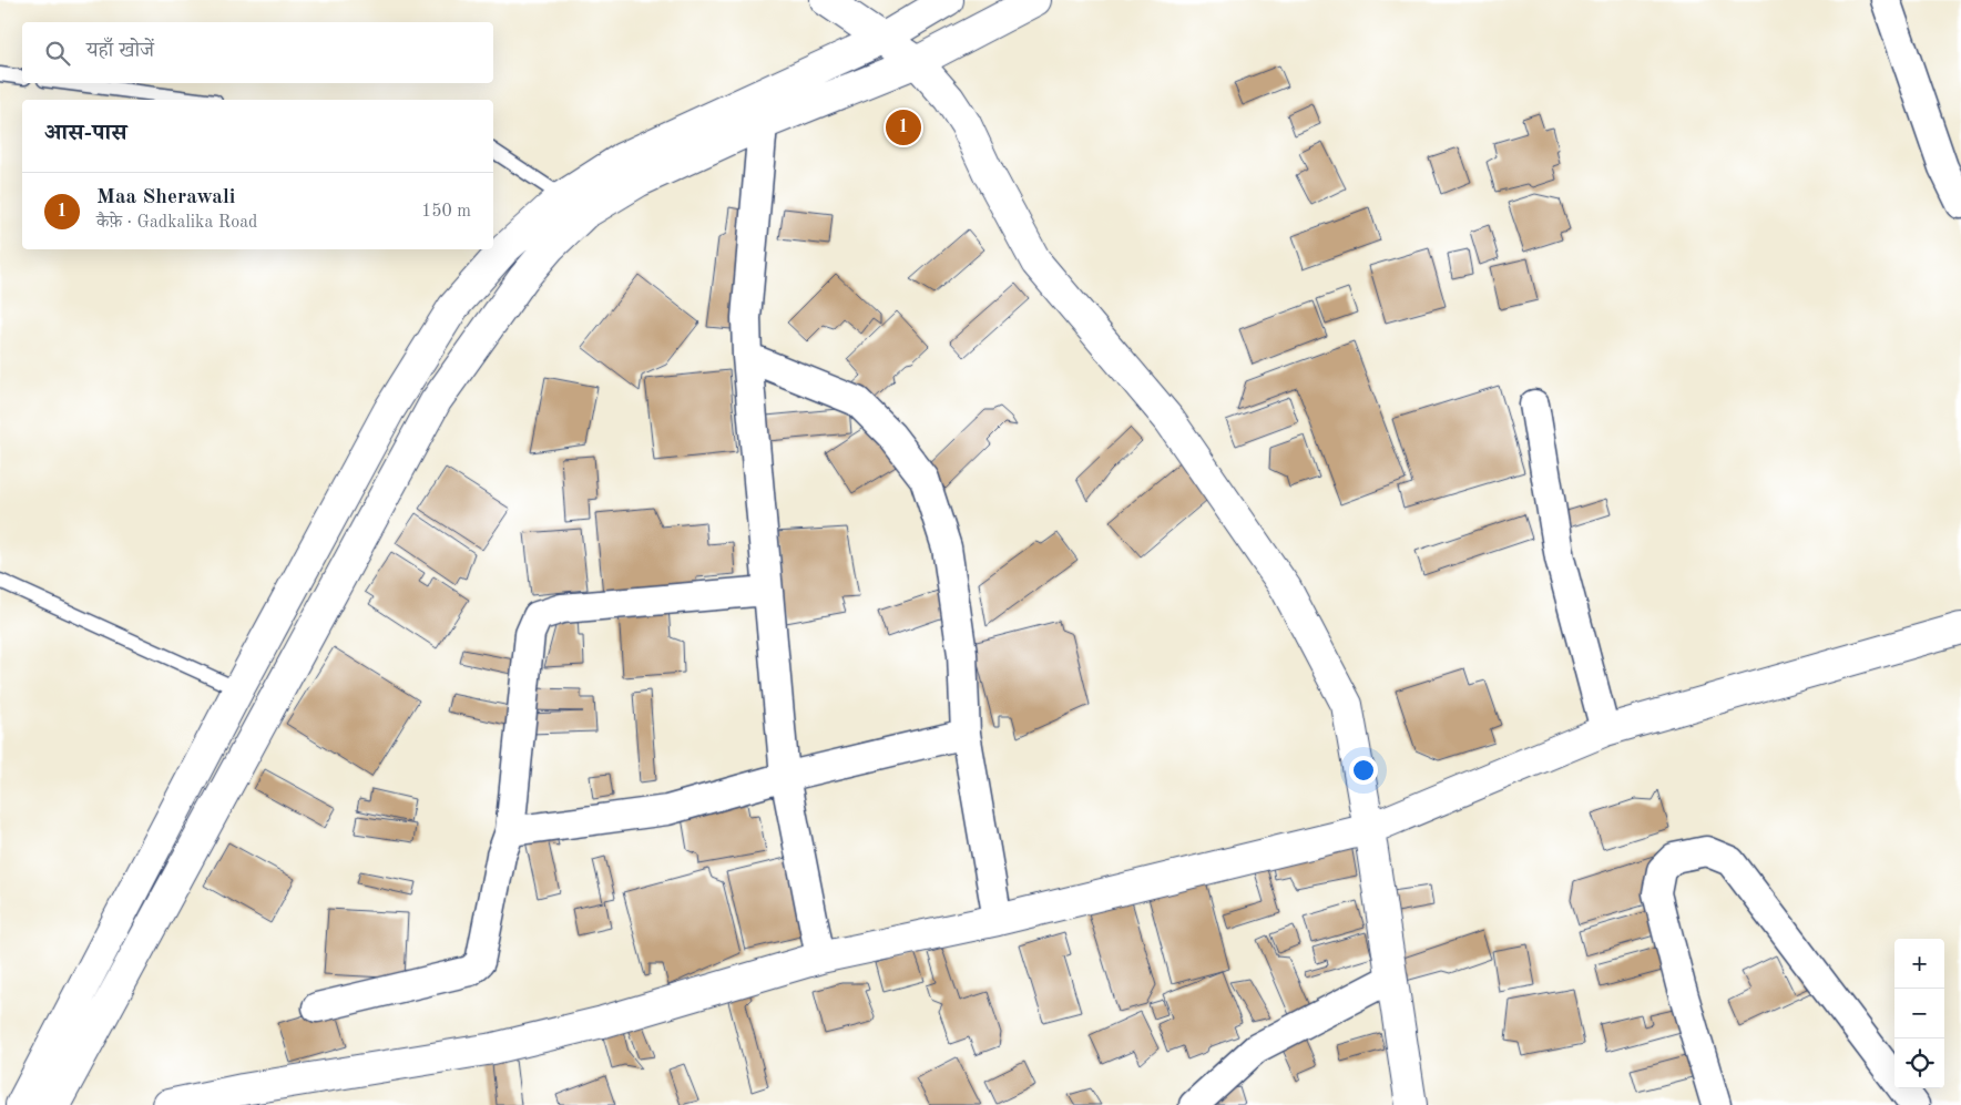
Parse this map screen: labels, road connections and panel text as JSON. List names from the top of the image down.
{
  "page": {
    "search": "यहाँ खोजें",
    "heading": "आस-पास",
    "pins": "1",
    "list": [
      {
        "mark": "1",
        "name": "Maa Sherawali",
        "note": "कैफ़े · Gadkalika Road",
        "value": "150 m"
      }
    ],
    "map_buttons": ["+", "−"]
  }
}
